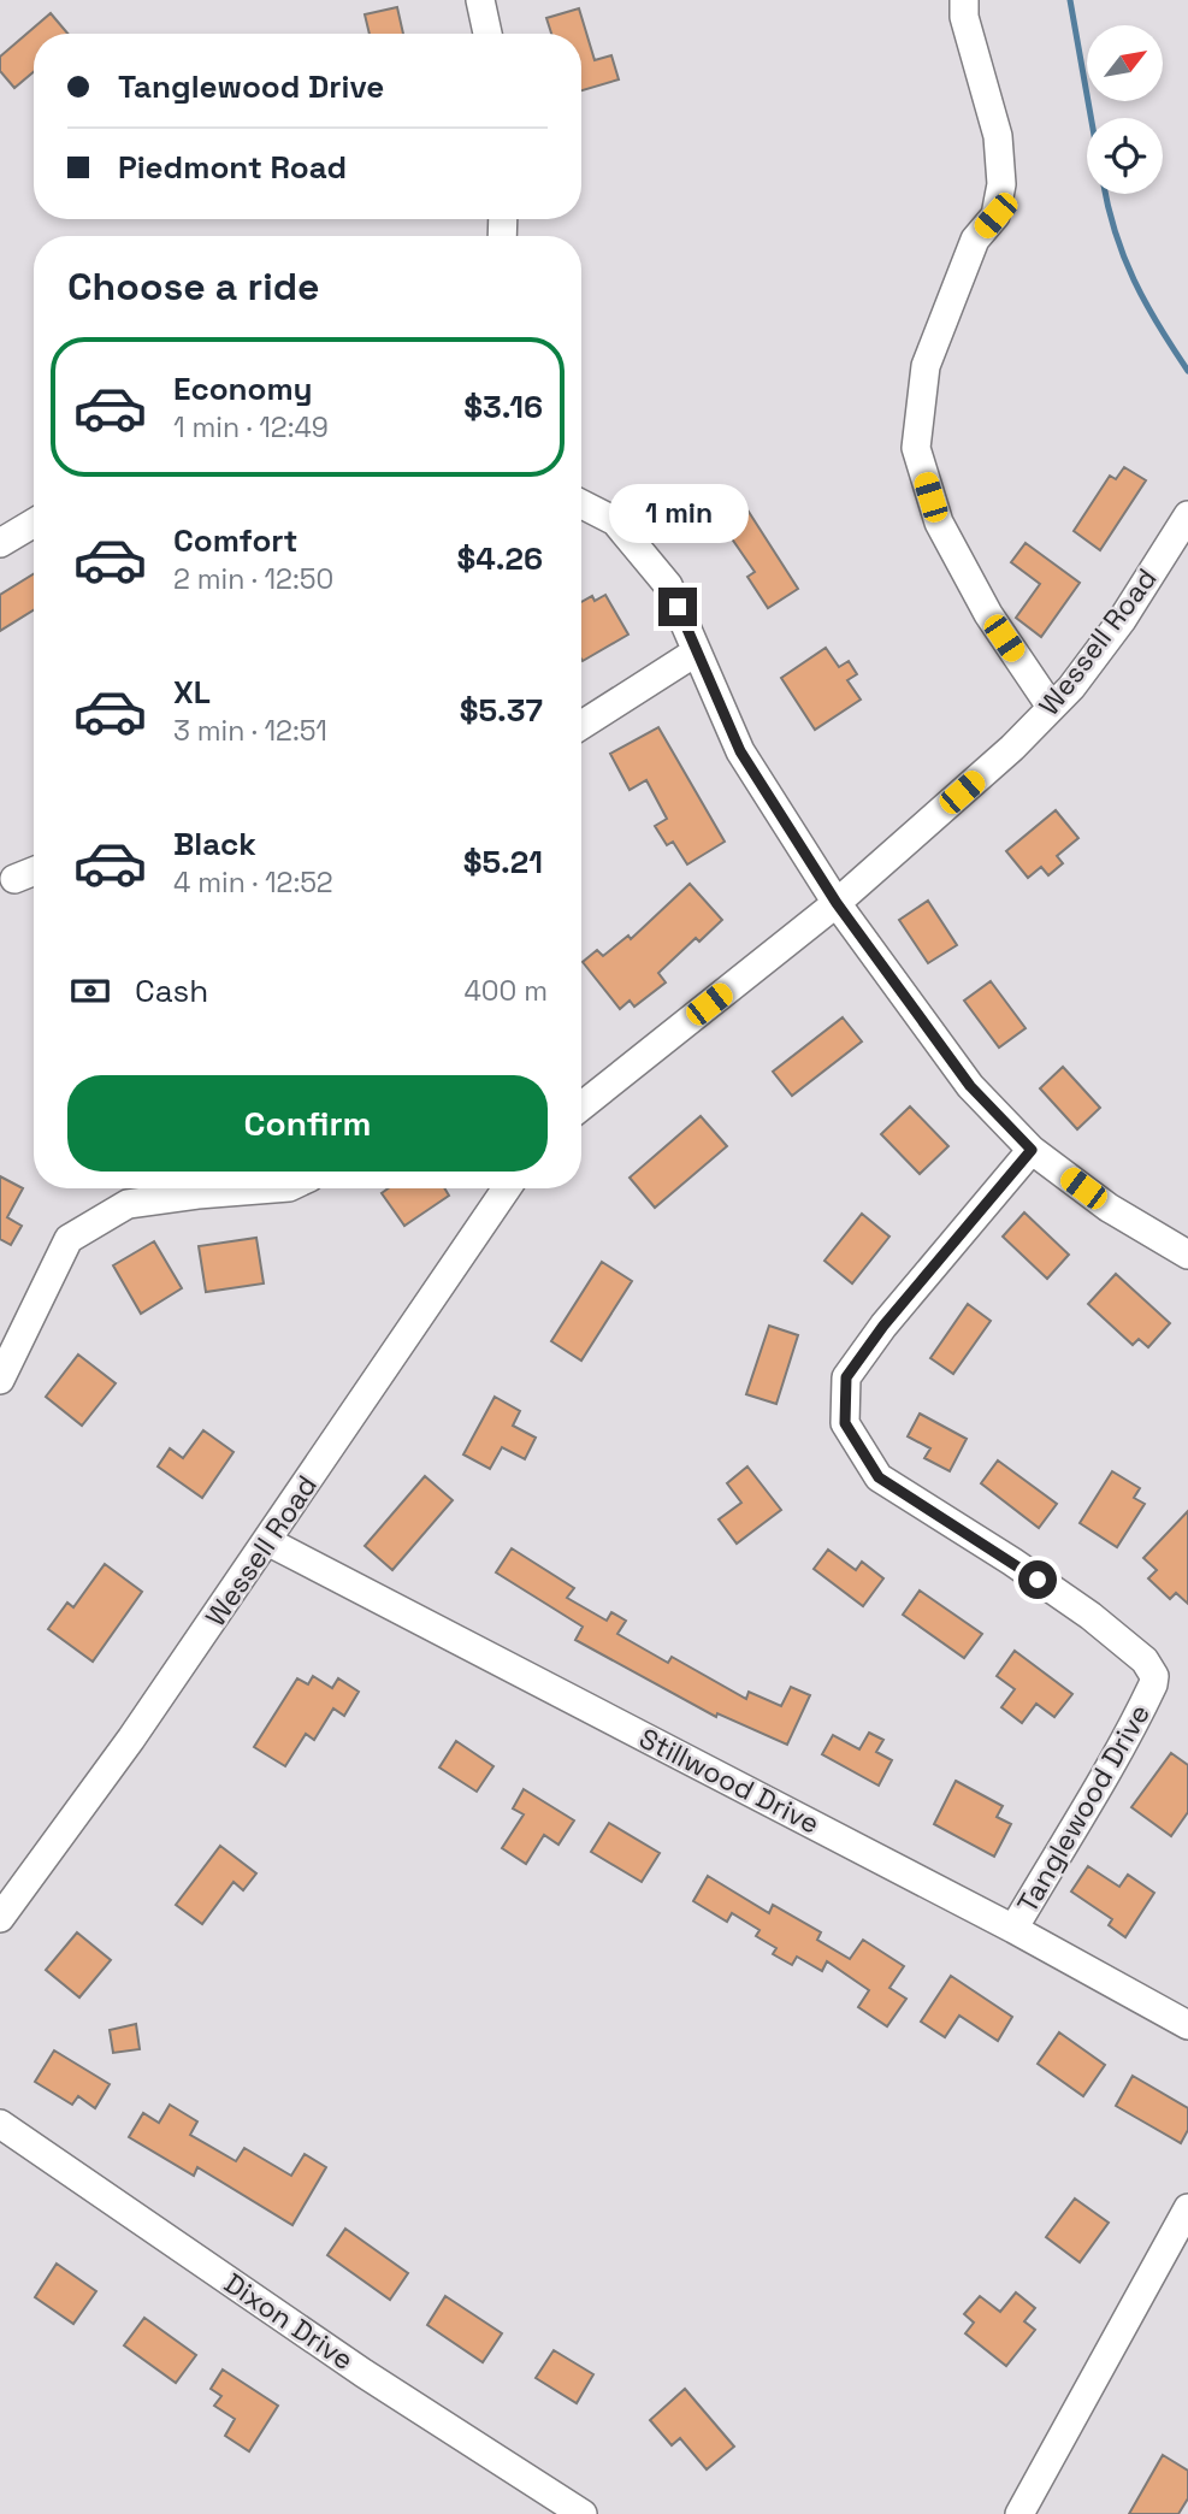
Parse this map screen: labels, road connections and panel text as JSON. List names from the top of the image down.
{
  "streets": {
    "street": [
      "Wessell Road",
      "Stillwood Drive",
      "Tanglewood Drive",
      "Dixon Drive"
    ]
  },
  "crossings": [
    ["Wessell Road", "Stillwood Drive"],
    ["Stillwood Drive", "Tanglewood Drive"]
  ],
  "north": "top right",
  "page": {
    "banner": ["Tanglewood Drive", "Piedmont Road"],
    "heading": "Choose a ride",
    "list": [
      {
        "name": "Economy",
        "note": "1 min · 12:49",
        "value": "$3.16"
      },
      {
        "name": "Comfort",
        "note": "2 min · 12:50",
        "value": "$4.26"
      },
      {
        "name": "XL",
        "note": "3 min · 12:51",
        "value": "$5.37"
      },
      {
        "name": "Black",
        "note": "4 min · 12:52",
        "value": "$5.21"
      }
    ],
    "bubble": "1 min",
    "pay": ["Cash", "400 m"],
    "buttons": "Confirm"
  }
}
